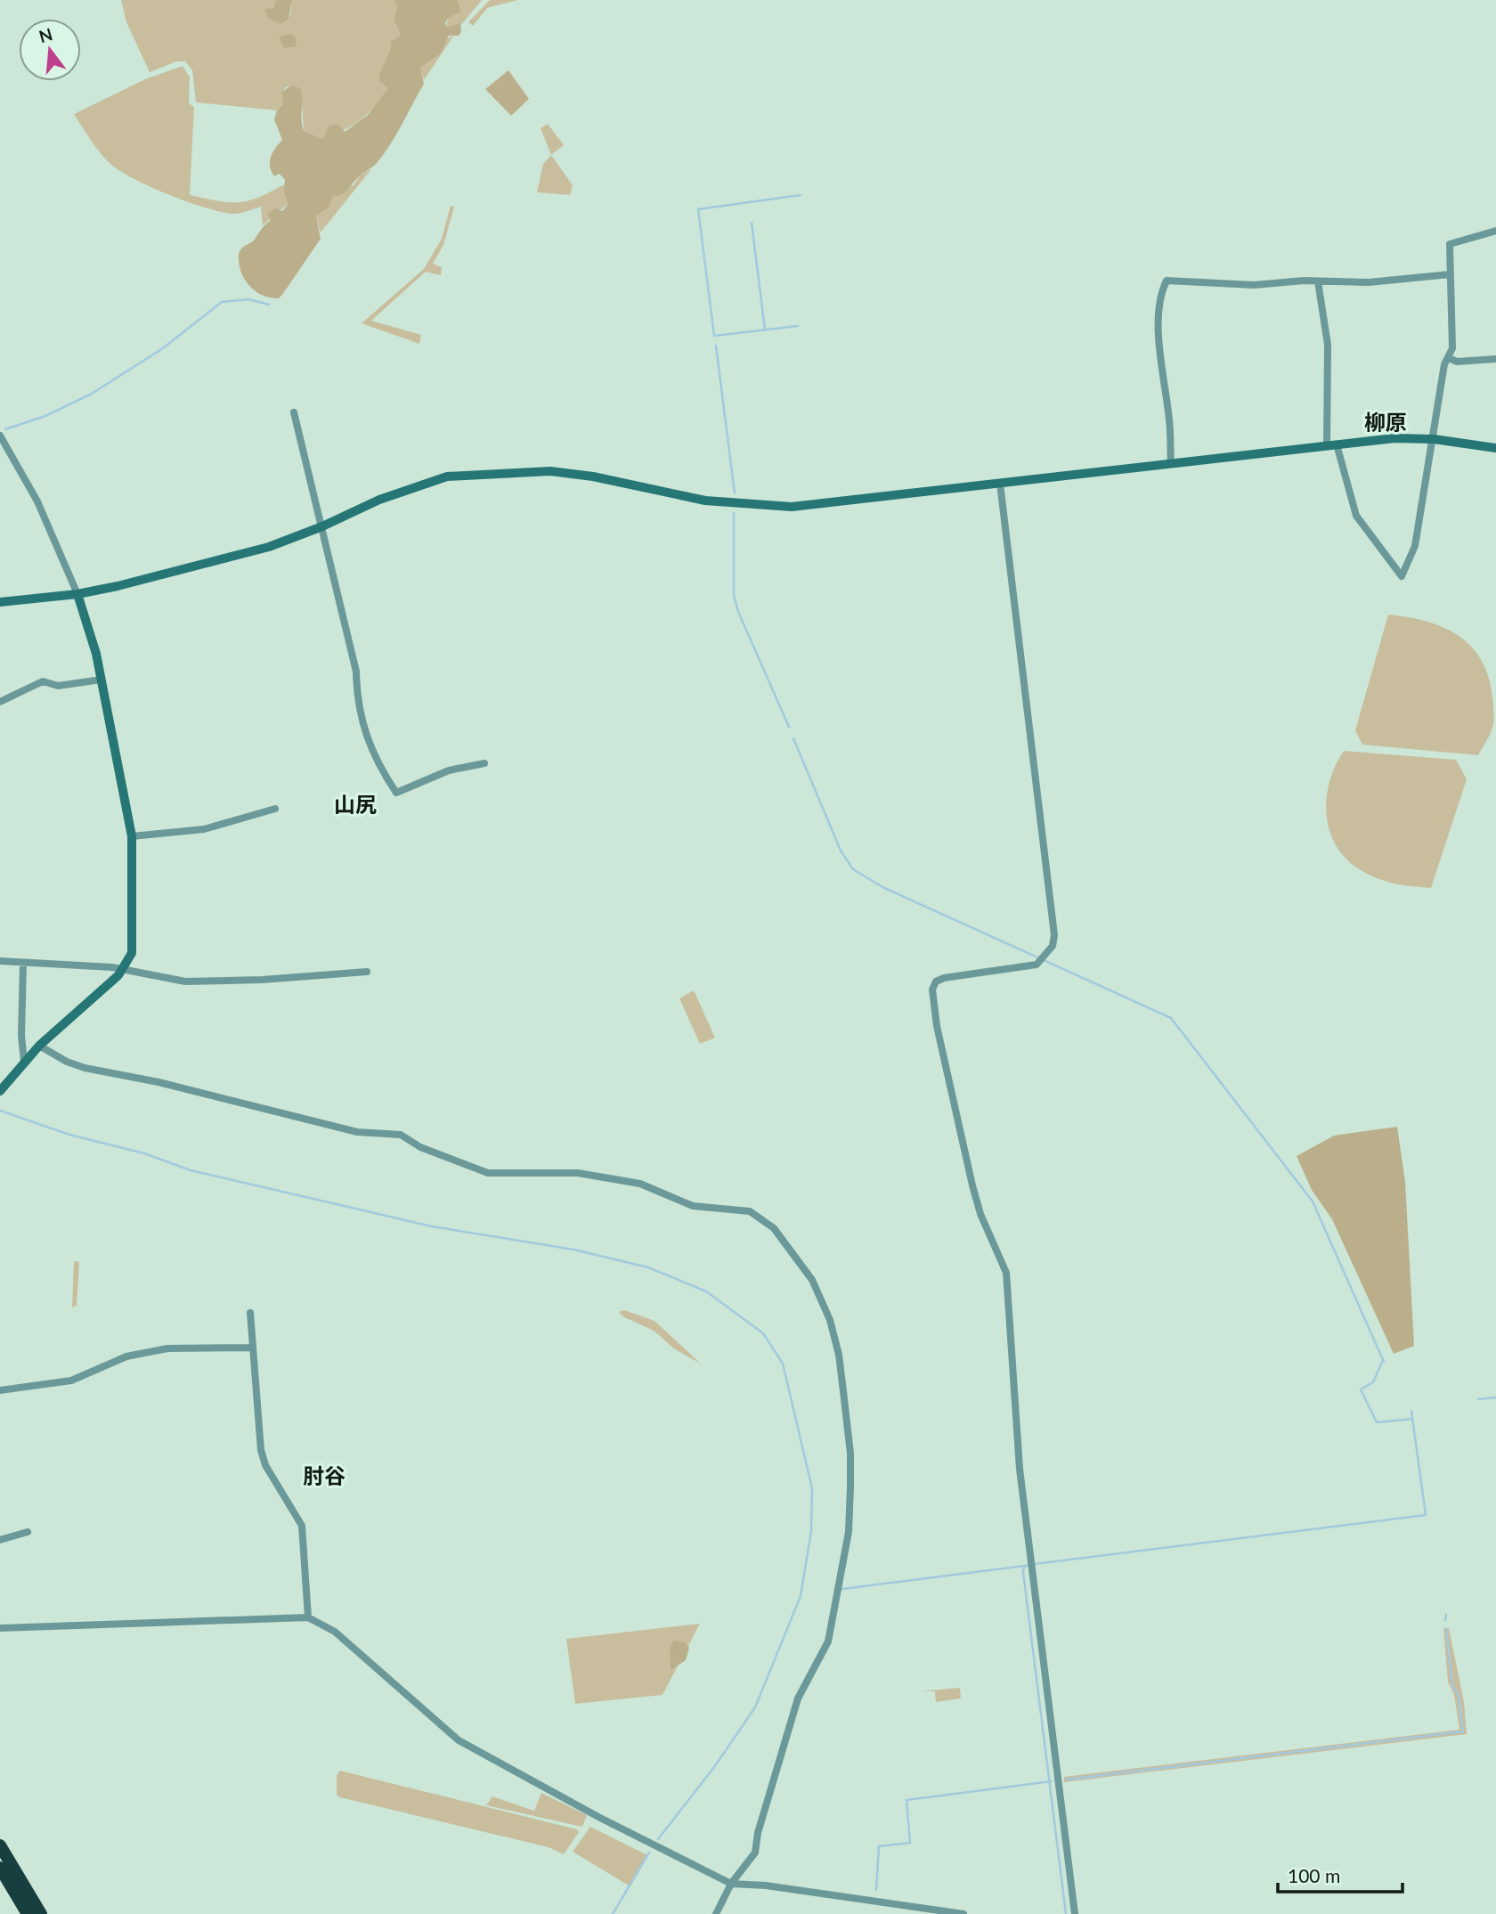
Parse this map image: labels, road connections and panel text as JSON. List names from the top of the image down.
{
  "districts": ["柳原", "山尻", "肘谷"],
  "scale_bar": "100 m",
  "north": "top"
}
